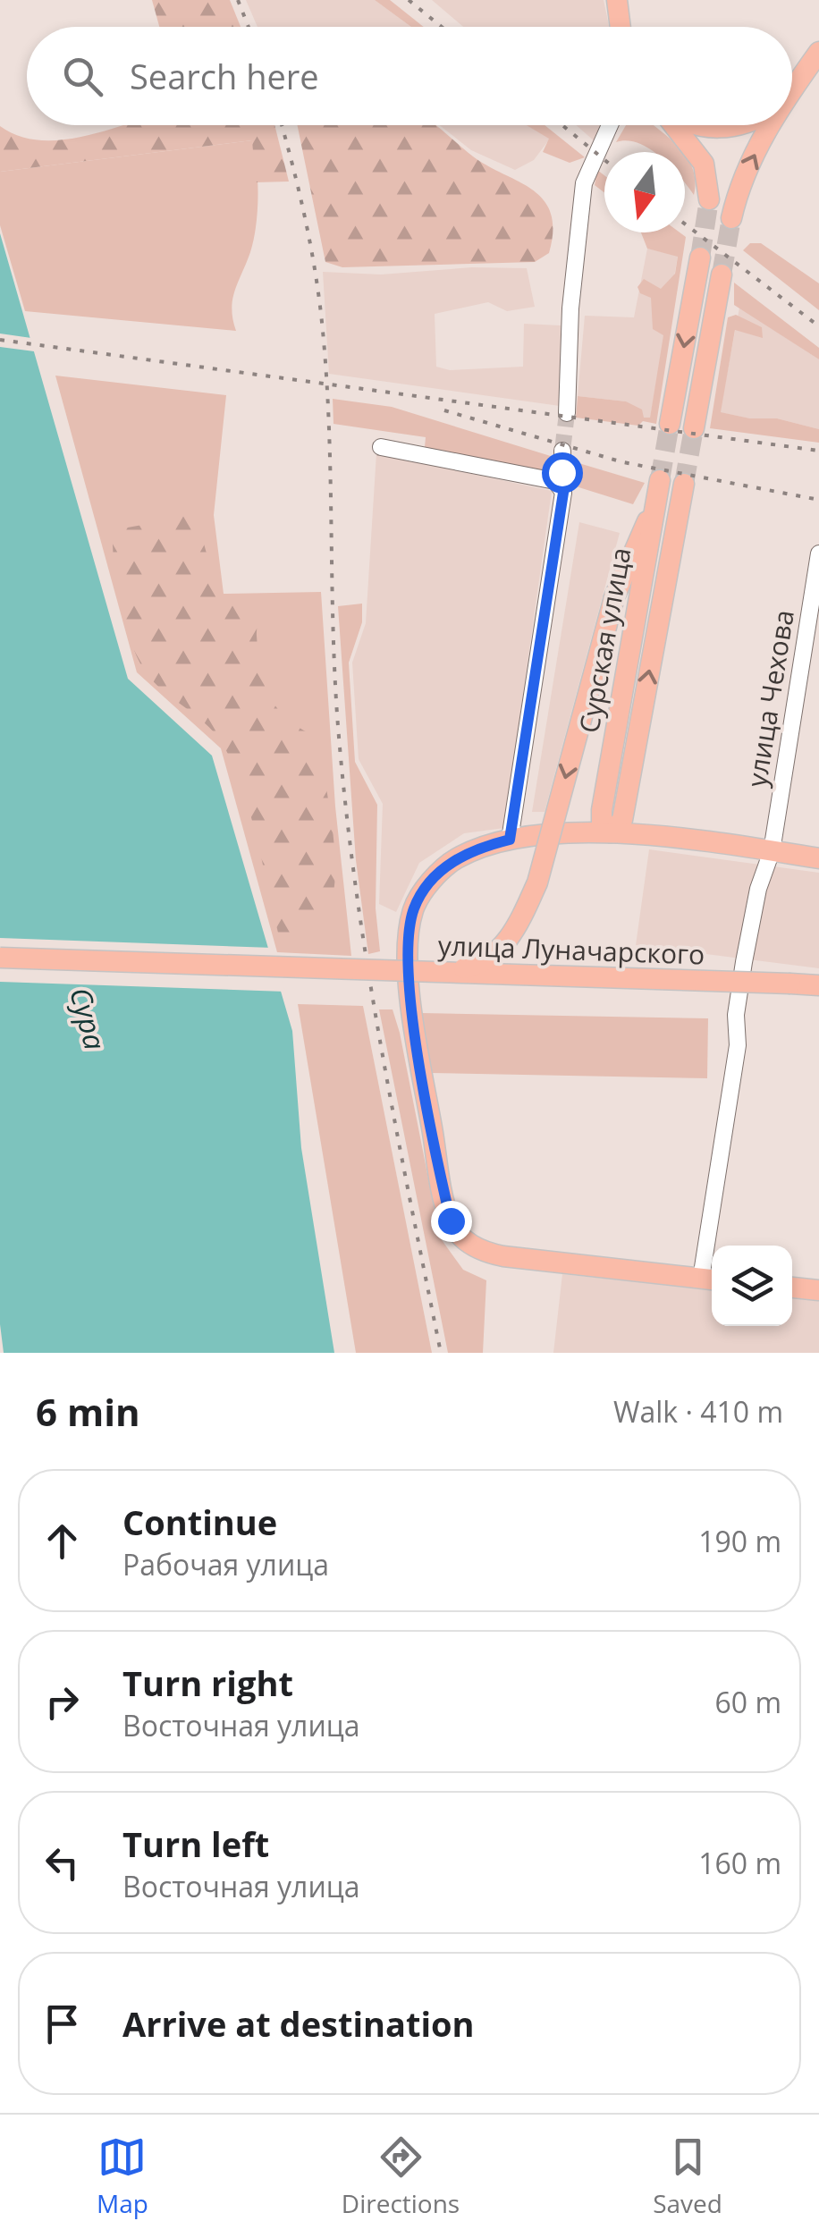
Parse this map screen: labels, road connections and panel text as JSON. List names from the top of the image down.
{
  "streets": {
    "main road": ["Сурская улица", "улица Луначарского"],
    "street": ["улица Чехова"]
  },
  "water": ["Сура"],
  "north": "bottom",
  "page": {
    "search": "Search here",
    "heading": ["6 min", "Walk · 410 m"],
    "list": [
      ["Continue", "Рабочая улица", "190 m"],
      ["Turn right", "Восточная улица", "60 m"],
      ["Turn left", "Восточная улица", "160 m"],
      "Arrive at destination"
    ],
    "nav": ["Map", "Directions", "Saved"]
  }
}
